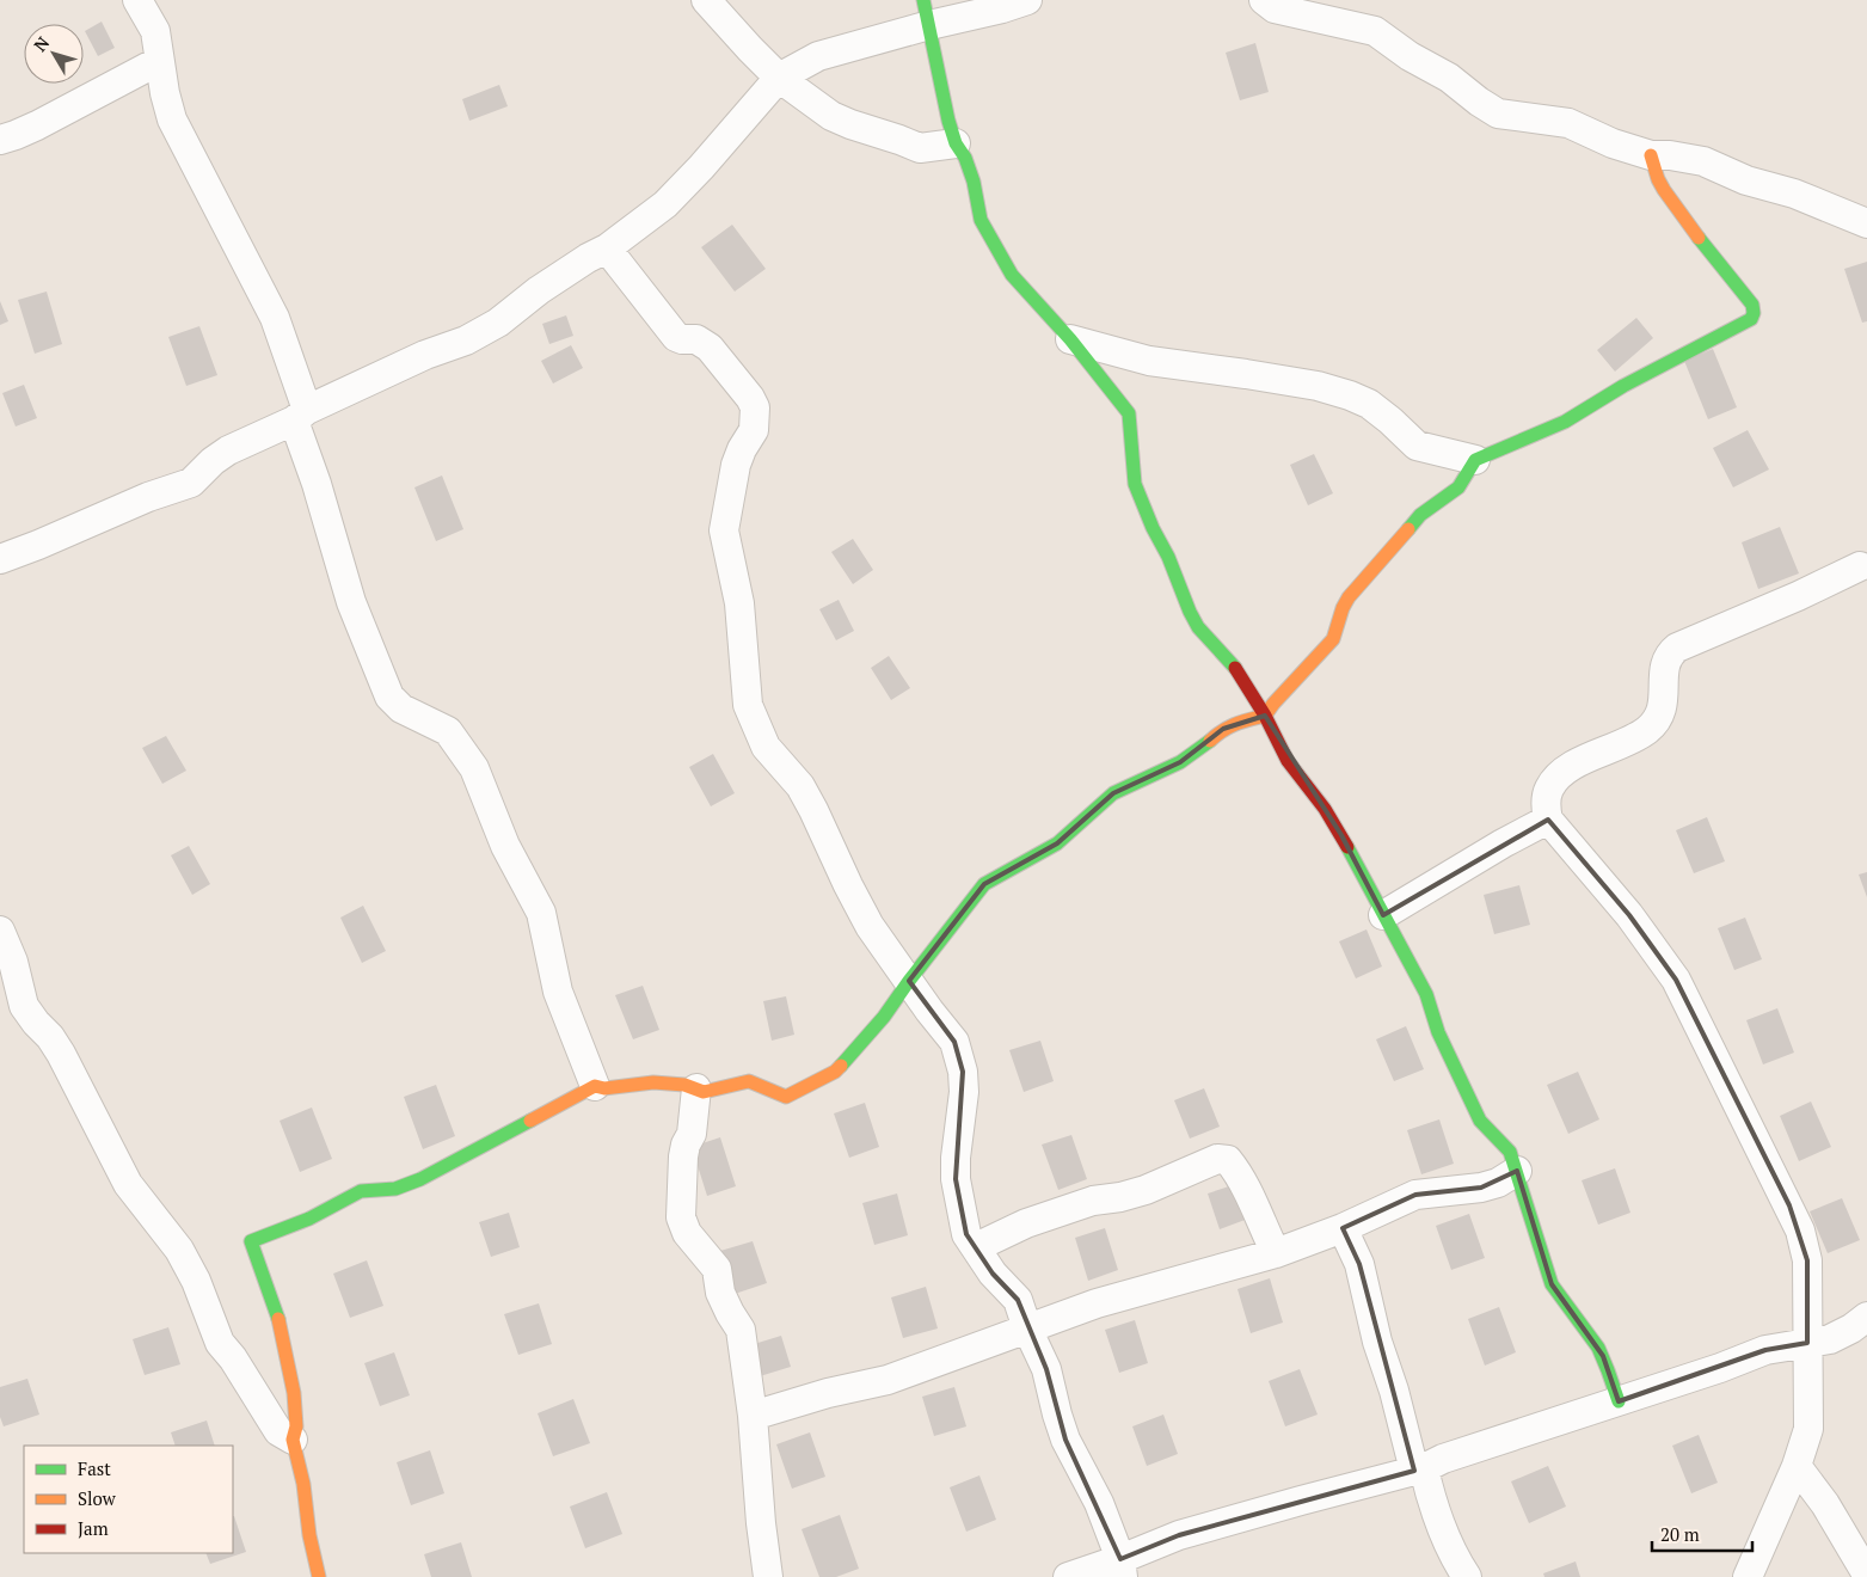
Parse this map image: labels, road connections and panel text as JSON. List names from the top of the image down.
{
  "legend": ["Fast", "Slow", "Jam"],
  "scale_bar": "20 m",
  "north": "top left"
}
